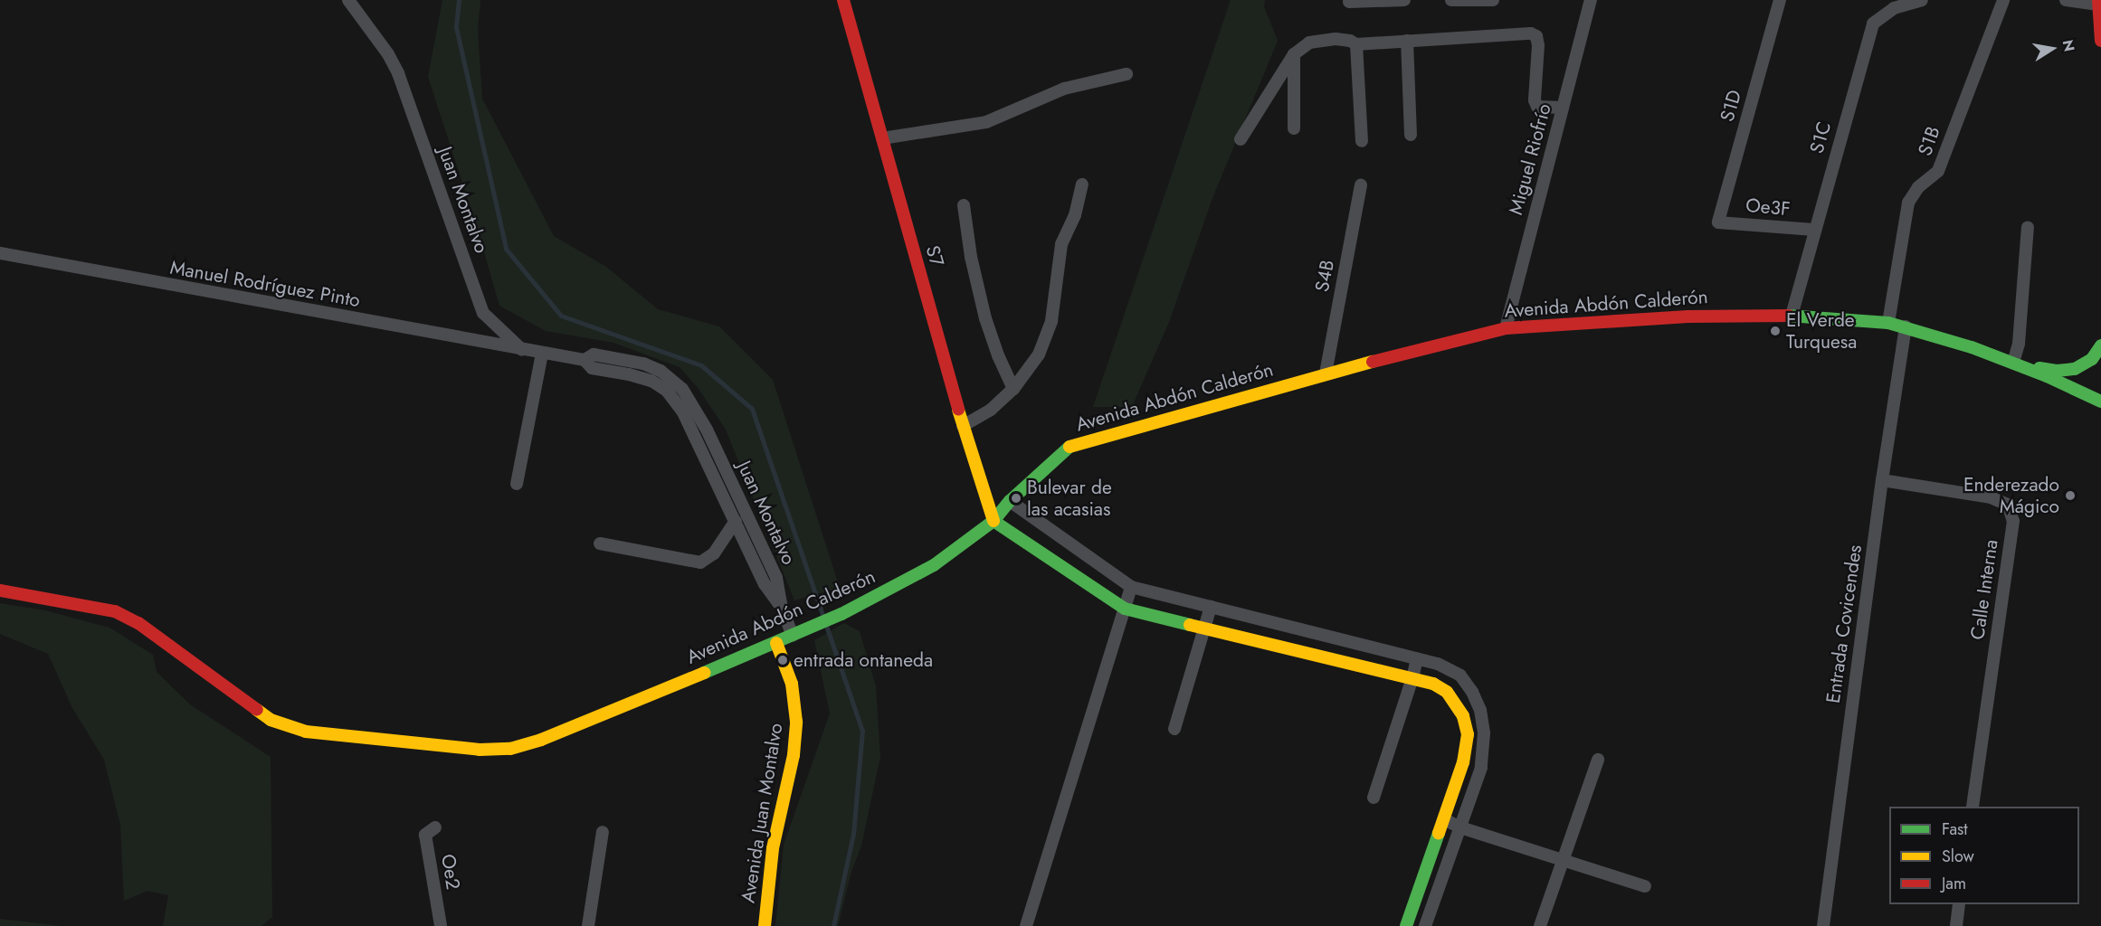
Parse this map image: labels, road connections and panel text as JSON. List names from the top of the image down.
{
  "streets": {
    "street": [
      "S1D",
      "S1C",
      "S1B",
      "Miguel Riofrío",
      "Juan Montalvo",
      "Oe3F",
      "S7",
      "S4B",
      "Manuel Rodríguez Pinto",
      "Avenida Abdón Calderón",
      "Calle Interna",
      "Entrada Covicendes",
      "Avenida Juan Montalvo",
      "Oe2"
    ]
  },
  "crossings": [
    ["S1D", "Oe3F"],
    ["S1C", "Oe3F"],
    ["S1C", "Avenida Abdón Calderón"],
    ["S1B", "Avenida Abdón Calderón"],
    ["Miguel Riofrío", "Avenida Abdón Calderón"],
    ["Juan Montalvo", "Manuel Rodríguez Pinto"],
    ["Juan Montalvo", "Avenida Abdón Calderón"],
    ["S7", "Avenida Abdón Calderón"],
    ["S4B", "Avenida Abdón Calderón"],
    ["Avenida Abdón Calderón", "Entrada Covicendes"],
    ["Avenida Abdón Calderón", "Avenida Juan Montalvo"],
    ["Calle Interna", "Entrada Covicendes"]
  ],
  "places": [
    "El Verde Turquesa",
    "Enderezado Mágico",
    "Bulevar de las acasias",
    "entrada ontaneda"
  ],
  "legend": ["Fast", "Slow", "Jam"],
  "north": "right"
}
